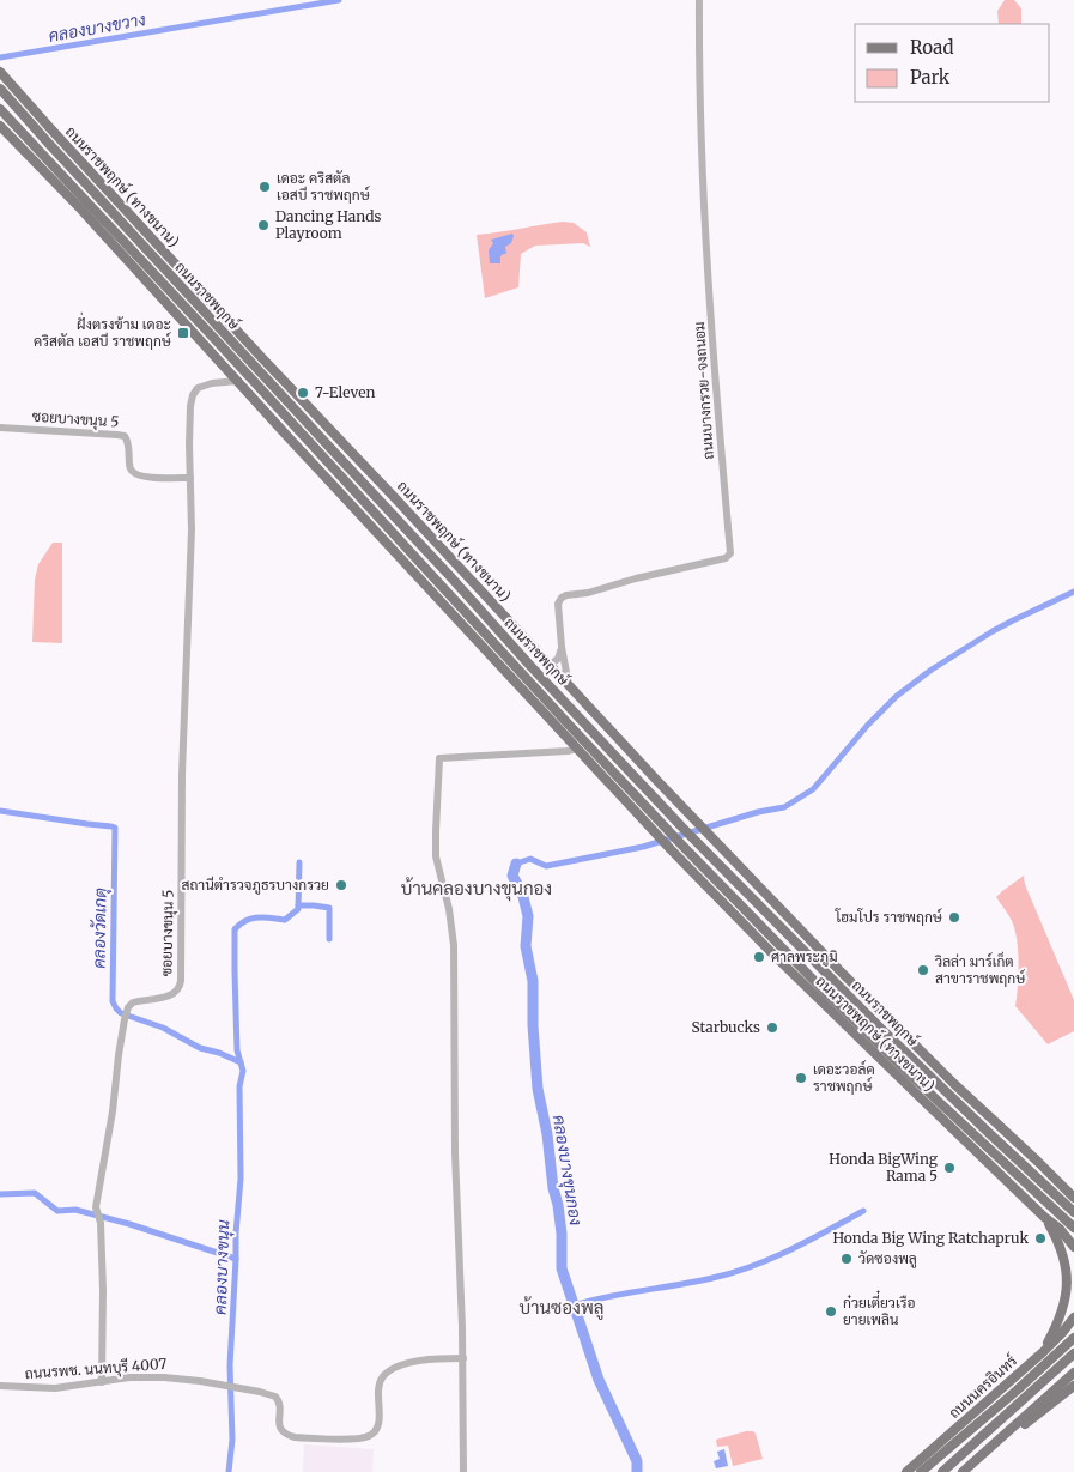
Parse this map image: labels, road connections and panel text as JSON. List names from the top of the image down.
{
  "streets": {
    "main road": ["ถนนราชพฤกษ์ (ทางขนาน)", "ถนนราชพฤกษ์", "ถนนนครอินทร์"],
    "street": ["ถนนบางกรวย-จงถนอม", "ซอยบางขนุน 5", "ถนนรพช. นนทบุรี 4007"]
  },
  "crossings": [
    ["ถนนราชพฤกษ์ (ทางขนาน)", "ถนนบางกรวย-จงถนอม"],
    ["ถนนราชพฤกษ์ (ทางขนาน)", "ซอยบางขนุน 5"],
    ["ซอยบางขนุน 5", "ถนนรพช. นนทบุรี 4007"]
  ],
  "districts": ["บ้านคลองบางขุนกอง", "บ้านซองพลู"],
  "water": [
    "คลองบางขวาง",
    "คลองวัดเกตุ",
    "คลองบางขุนกอง",
    "คลองบางขนุน"
  ],
  "places": {
    "other": [
      "เดอะ คริสตัล เอสบี ราชพฤกษ์",
      "Dancing Hands Playroom",
      "7-Eleven",
      "สถานีตำรวจภูธรบางกรวย",
      "โฮมโปร ราชพฤกษ์",
      "ศาลพระภูมิ",
      "วิลล่า มาร์เก็ต สาขาราชพฤกษ์",
      "Starbucks",
      "เดอะวอล์ค ราชพฤกษ์",
      "Honda BigWing Rama 5",
      "Honda Big Wing Ratchapruk",
      "วัดซองพลู",
      "ก๋วยเตี๋ยวเรือ ยายเพลิน"
    ],
    "transit": ["ฝั่งตรงข้าม เดอะ คริสตัล เอสบี ราชพฤกษ์"]
  },
  "legend": ["Road", "Park"]
}
